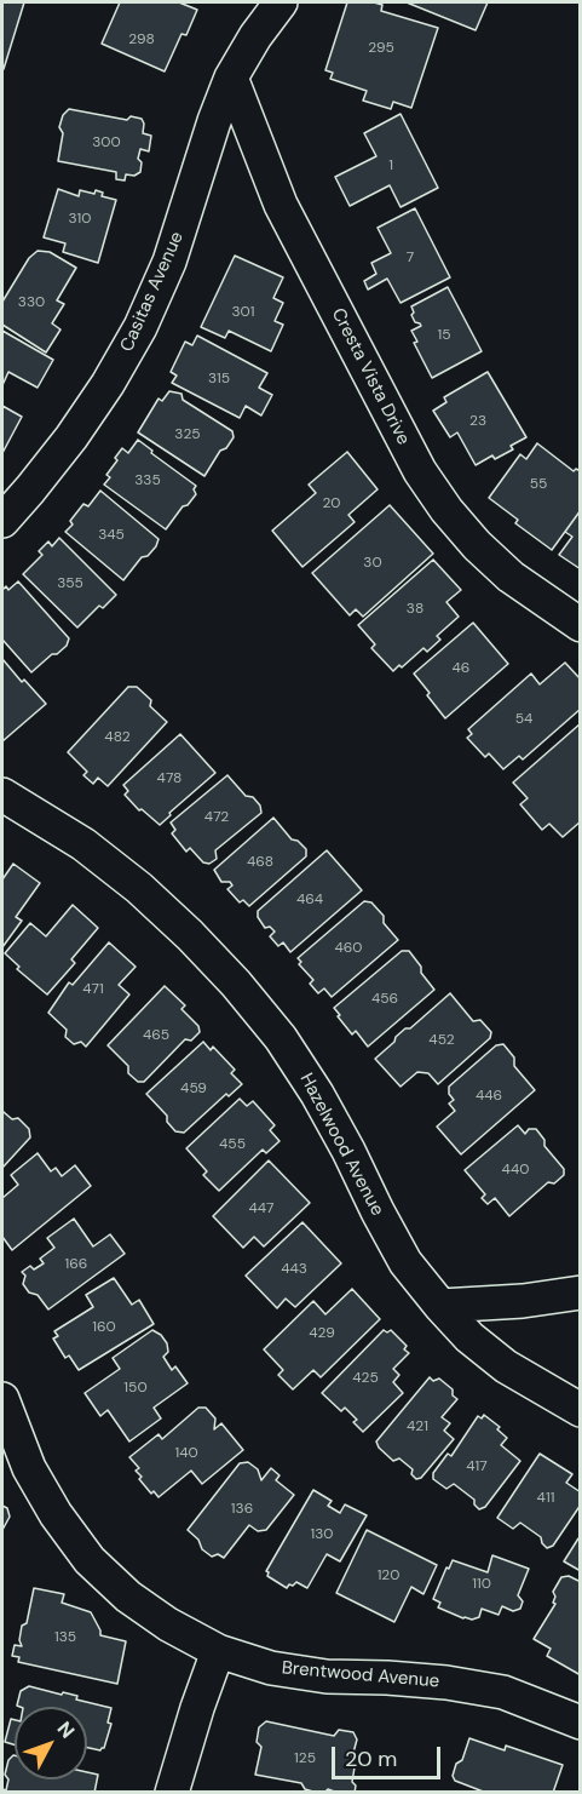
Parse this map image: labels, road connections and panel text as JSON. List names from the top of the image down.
{
  "streets": {
    "street": [
      "Casitas Avenue",
      "Cresta Vista Drive",
      "Hazelwood Avenue",
      "Brentwood Avenue"
    ]
  },
  "crossings": [
    ["Casitas Avenue", "Cresta Vista Drive"]
  ],
  "house_numbers": [
    "298",
    "295",
    "300",
    "1",
    "310",
    "7",
    "330",
    "301",
    "15",
    "315",
    "23",
    "325",
    "335",
    "55",
    "20",
    "345",
    "30",
    "355",
    "38",
    "46",
    "54",
    "482",
    "478",
    "472",
    "468",
    "464",
    "460",
    "471",
    "456",
    "465",
    "452",
    "459",
    "446",
    "455",
    "440",
    "447",
    "166",
    "443",
    "160",
    "429",
    "425",
    "150",
    "421",
    "140",
    "417",
    "411",
    "136",
    "130",
    "120",
    "110",
    "135",
    "125"
  ],
  "scale_bar": "20 m",
  "north": "top right"
}
